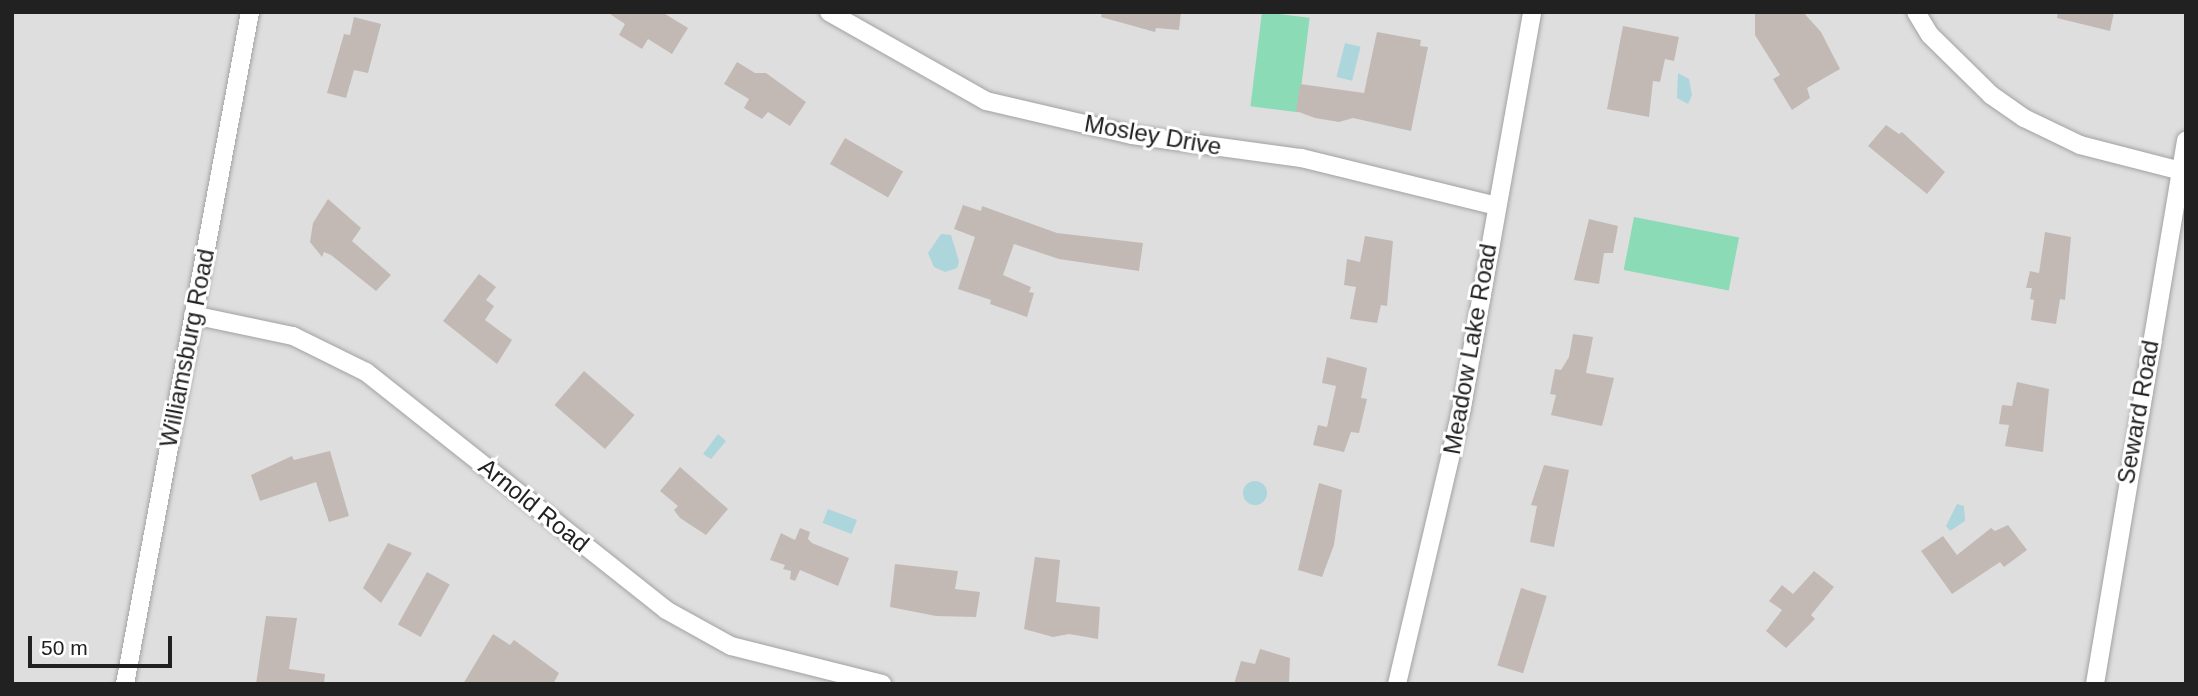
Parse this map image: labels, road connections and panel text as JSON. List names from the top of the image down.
{
  "streets": {
    "street": [
      "Mosley Drive",
      "Williamsburg Road",
      "Meadow Lake Road",
      "Seward Road",
      "Arnold Road"
    ]
  },
  "crossings": [
    ["Mosley Drive", "Meadow Lake Road"],
    ["Williamsburg Road", "Arnold Road"]
  ],
  "scale_bar": "50 m"
}
